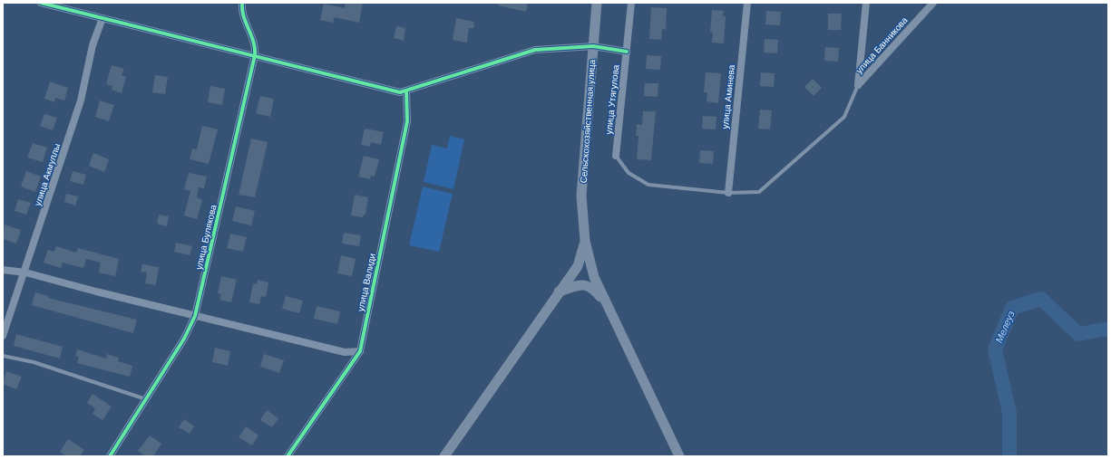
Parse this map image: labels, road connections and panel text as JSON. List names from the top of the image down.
{
  "streets": {
    "main road": ["Сельскохозяйственная улица"],
    "street": [
      "улица Банникова",
      "улица Аминева",
      "улица Утягулова",
      "улица Акмуллы",
      "улица Булякова",
      "улица Валиди"
    ]
  },
  "water": ["Мелеуз"]
}
